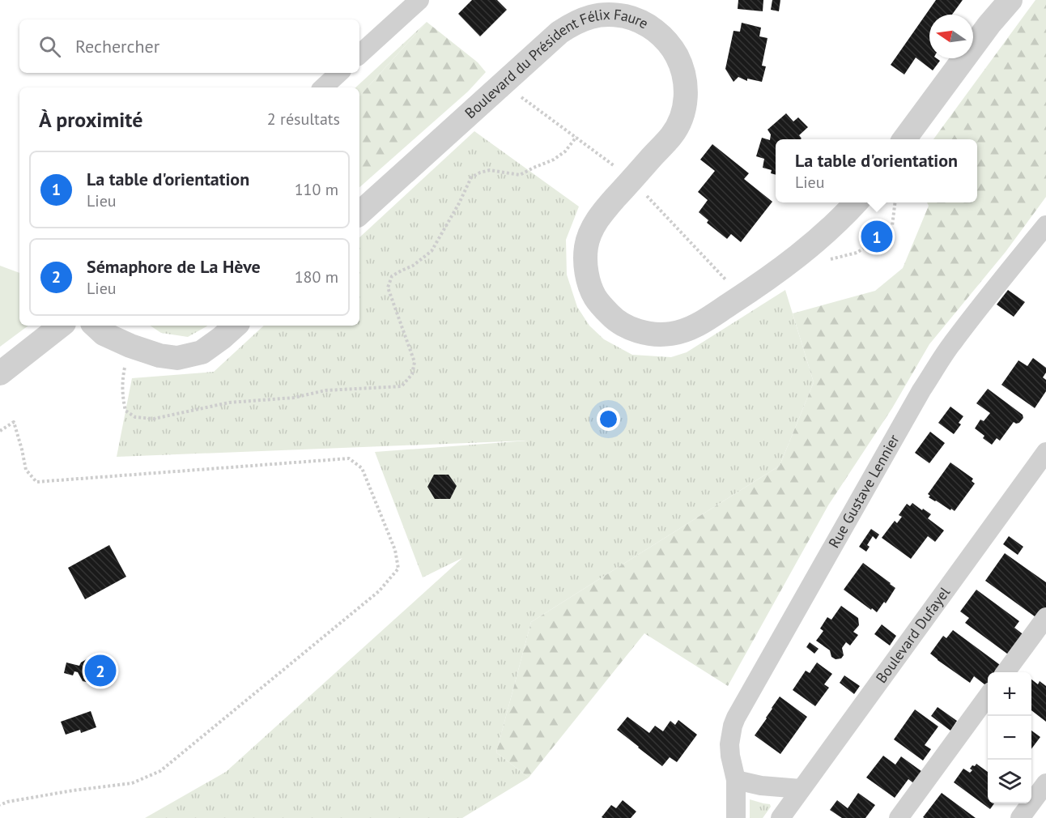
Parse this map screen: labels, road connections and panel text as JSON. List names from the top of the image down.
{
  "streets": {
    "street": ["Boulevard du Président Félix Faure", "Rue Gustave Lennier", "Boulevard Dufayel"]
  },
  "north": "left",
  "page": {
    "search": "Rechercher",
    "heading": ["À proximité", "2 résultats"],
    "popup": ["La table d'orientation", "Lieu"],
    "list": [
      {
        "mark": "1",
        "name": "La table d'orientation",
        "note": "Lieu",
        "value": "110 m"
      },
      {
        "mark": "2",
        "name": "Sémaphore de La Hève",
        "note": "Lieu",
        "value": "180 m"
      }
    ],
    "pins": ["1", "2"],
    "map_buttons": ["+", "−"]
  }
}
